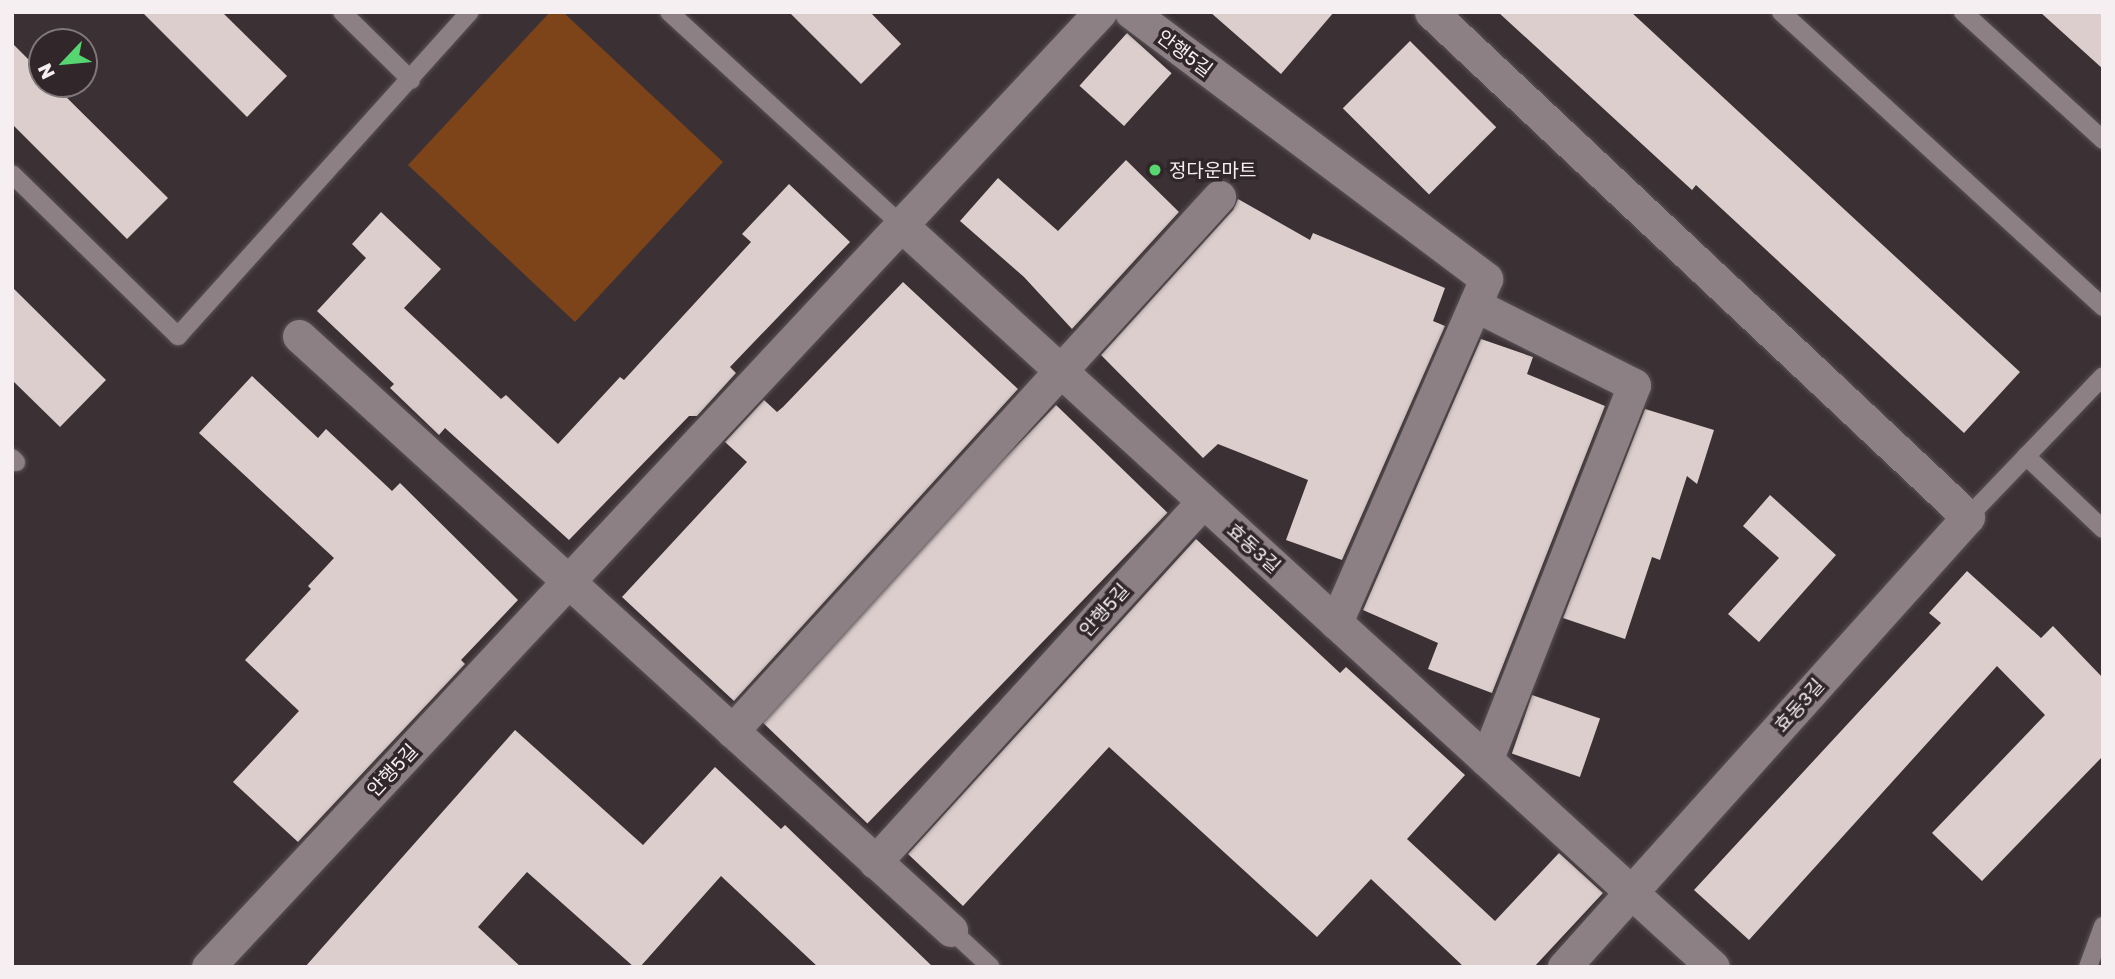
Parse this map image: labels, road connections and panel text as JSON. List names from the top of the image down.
{
  "streets": {
    "street": ["안행5길", "효동3길"]
  },
  "crossings": [
    ["안행5길", "효동3길"]
  ],
  "places": ["정다운마트"],
  "north": "bottom left"
}
